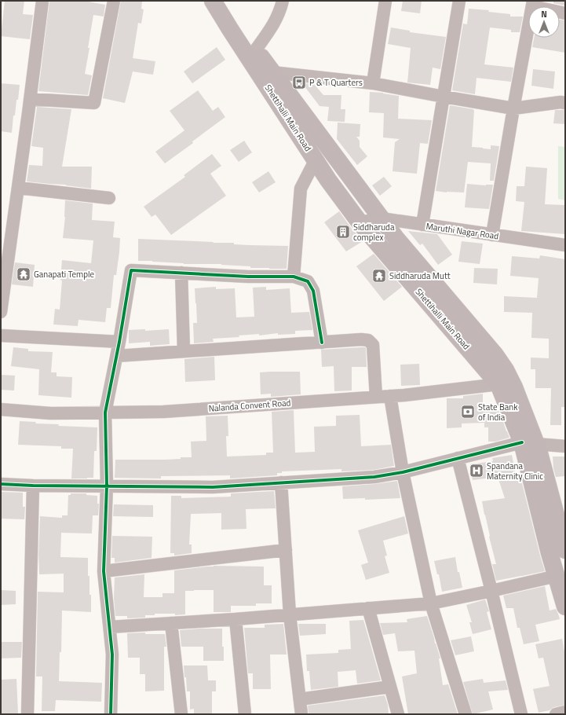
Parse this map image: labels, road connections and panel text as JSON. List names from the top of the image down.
{
  "streets": {
    "main road": ["Shettihalli Main Road"],
    "street": ["Maruthi Nagar Road", "Nalanda Convent Road"]
  },
  "crossings": [
    ["Shettihalli Main Road", "Maruthi Nagar Road"],
    ["Shettihalli Main Road", "Nalanda Convent Road"]
  ],
  "places": {
    "bus stop": ["P & T Quarters"],
    "building": ["Siddharuda complex"],
    "temple": ["Ganapati Temple", "Siddharuda Mutt"],
    "bank": ["State Bank of India"],
    "hospital": ["Spandana Maternity Clinic"]
  },
  "north": "top"
}
